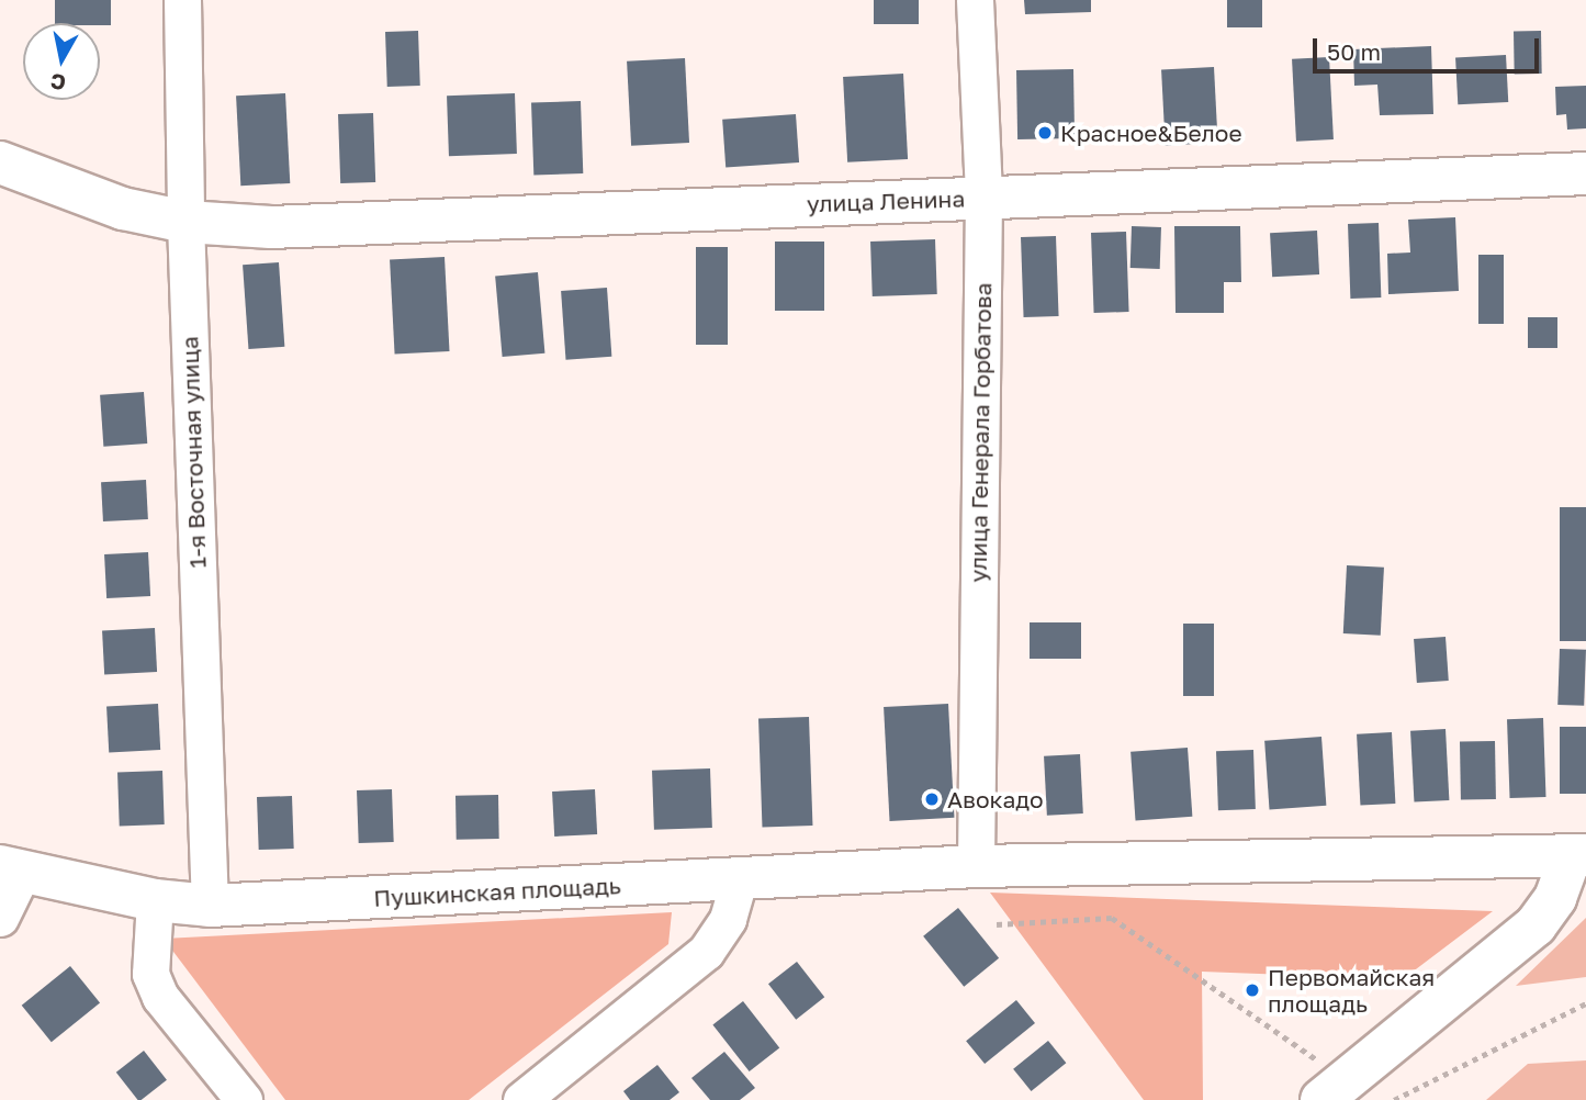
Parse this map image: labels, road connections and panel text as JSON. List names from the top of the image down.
{
  "streets": {
    "main road": ["улица Ленина", "Пушкинская площадь"],
    "street": ["улица Генерала Горбатова", "1-я Восточная улица"]
  },
  "crossings": [
    ["улица Ленина", "улица Генерала Горбатова"],
    ["улица Ленина", "1-я Восточная улица"],
    ["улица Генерала Горбатова", "Пушкинская площадь"],
    ["1-я Восточная улица", "Пушкинская площадь"]
  ],
  "places": ["Красное&Белое", "Авокадо", "Первомайская площадь"],
  "scale_bar": "50 m",
  "north": "bottom"
}
